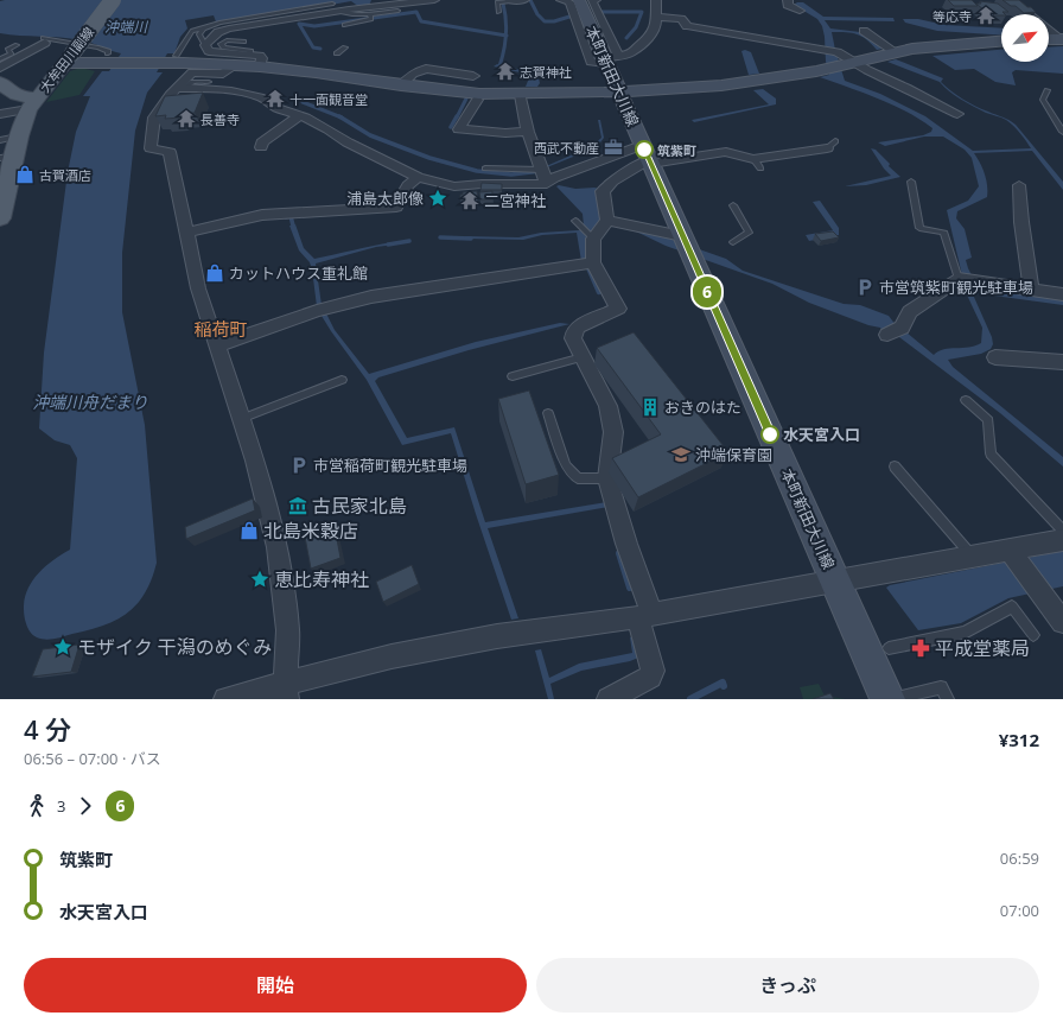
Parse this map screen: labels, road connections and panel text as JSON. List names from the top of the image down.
{
  "streets": {
    "main road": ["大牟田川副線"],
    "street": ["本町新田大川線"]
  },
  "districts": ["稲荷町"],
  "water": ["沖端川", "沖端川舟だまり"],
  "places": {
    "temple": [
      "等応寺",
      "志賀神社",
      "十一面観音堂",
      "長善寺",
      "二宮神社"
    ],
    "office": ["西武不動産"],
    "other": ["筑紫町", "水天宮入口"],
    "shop": ["古賀酒店", "カットハウス重礼館", "北島米穀店"],
    "place": ["浦島太郎像", "恵比寿神社", "モザイク 干潟のめぐみ"],
    "parking": ["市営筑紫町観光駐車場", "市営稲荷町観光駐車場"],
    "building": ["おきのはた"],
    "school or university": ["沖端保育園"],
    "museum": ["古民家北島"],
    "pharmacy": ["平成堂薬局"]
  },
  "lines": ["bus line 6"],
  "north": "top right",
  "page": {
    "on_map": "6",
    "heading": ["4 分", "06:56 – 07:00 · バス", "¥312"],
    "legs": ["3", "6"],
    "list": [
      {
        "name": "筑紫町",
        "value": "06:59"
      },
      {
        "name": "水天宮入口",
        "value": "07:00"
      }
    ],
    "buttons": ["開始", "きっぷ"]
  }
}
